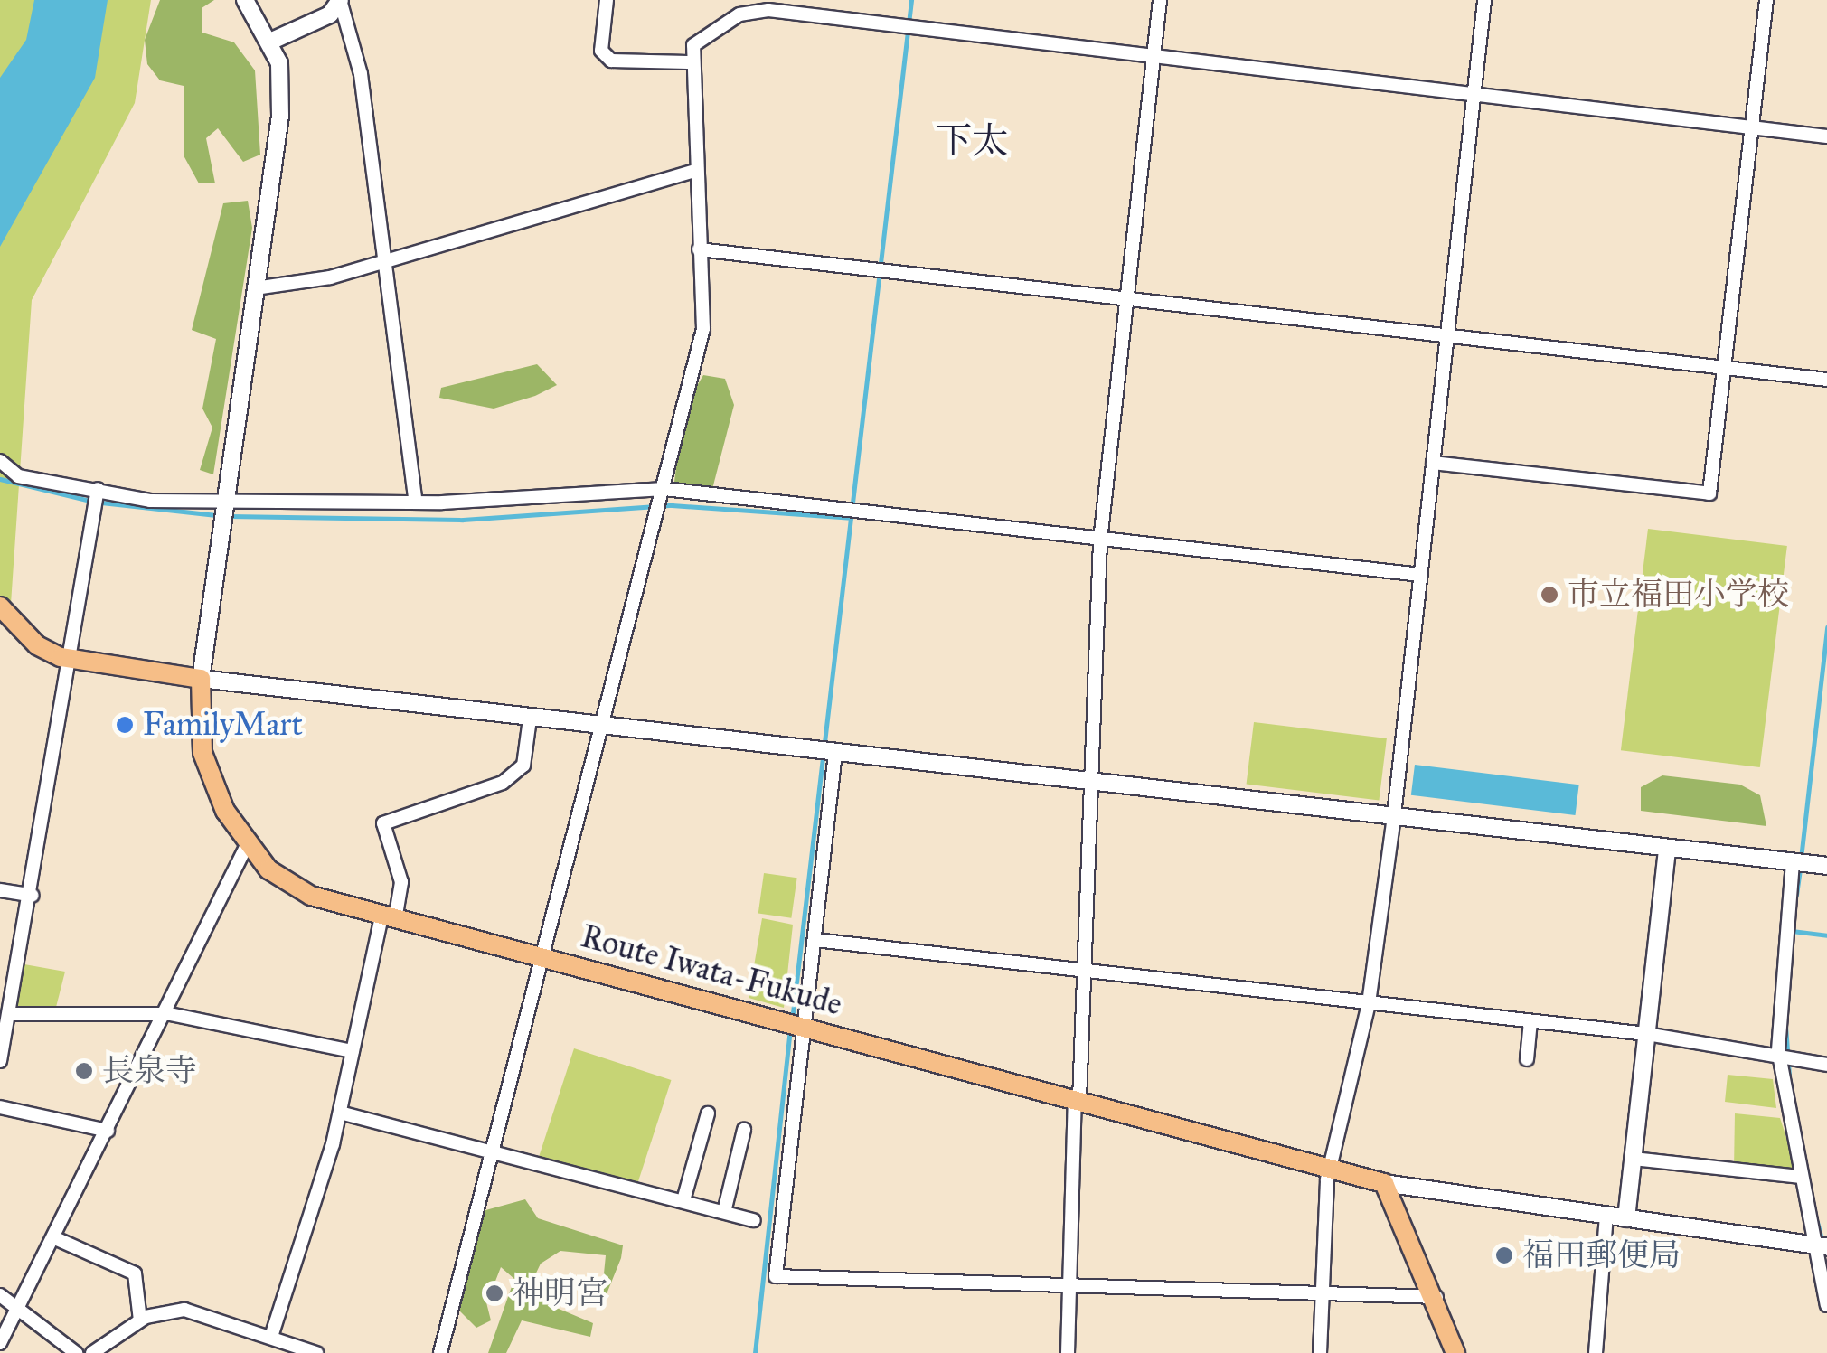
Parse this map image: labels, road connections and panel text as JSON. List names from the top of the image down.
{
  "streets": {
    "main road": ["Route Iwata-Fukude"]
  },
  "districts": ["下太"],
  "places": [
    "市立福田小学校",
    "FamilyMart",
    "長泉寺",
    "福田郵便局",
    "神明宮"
  ]
}
